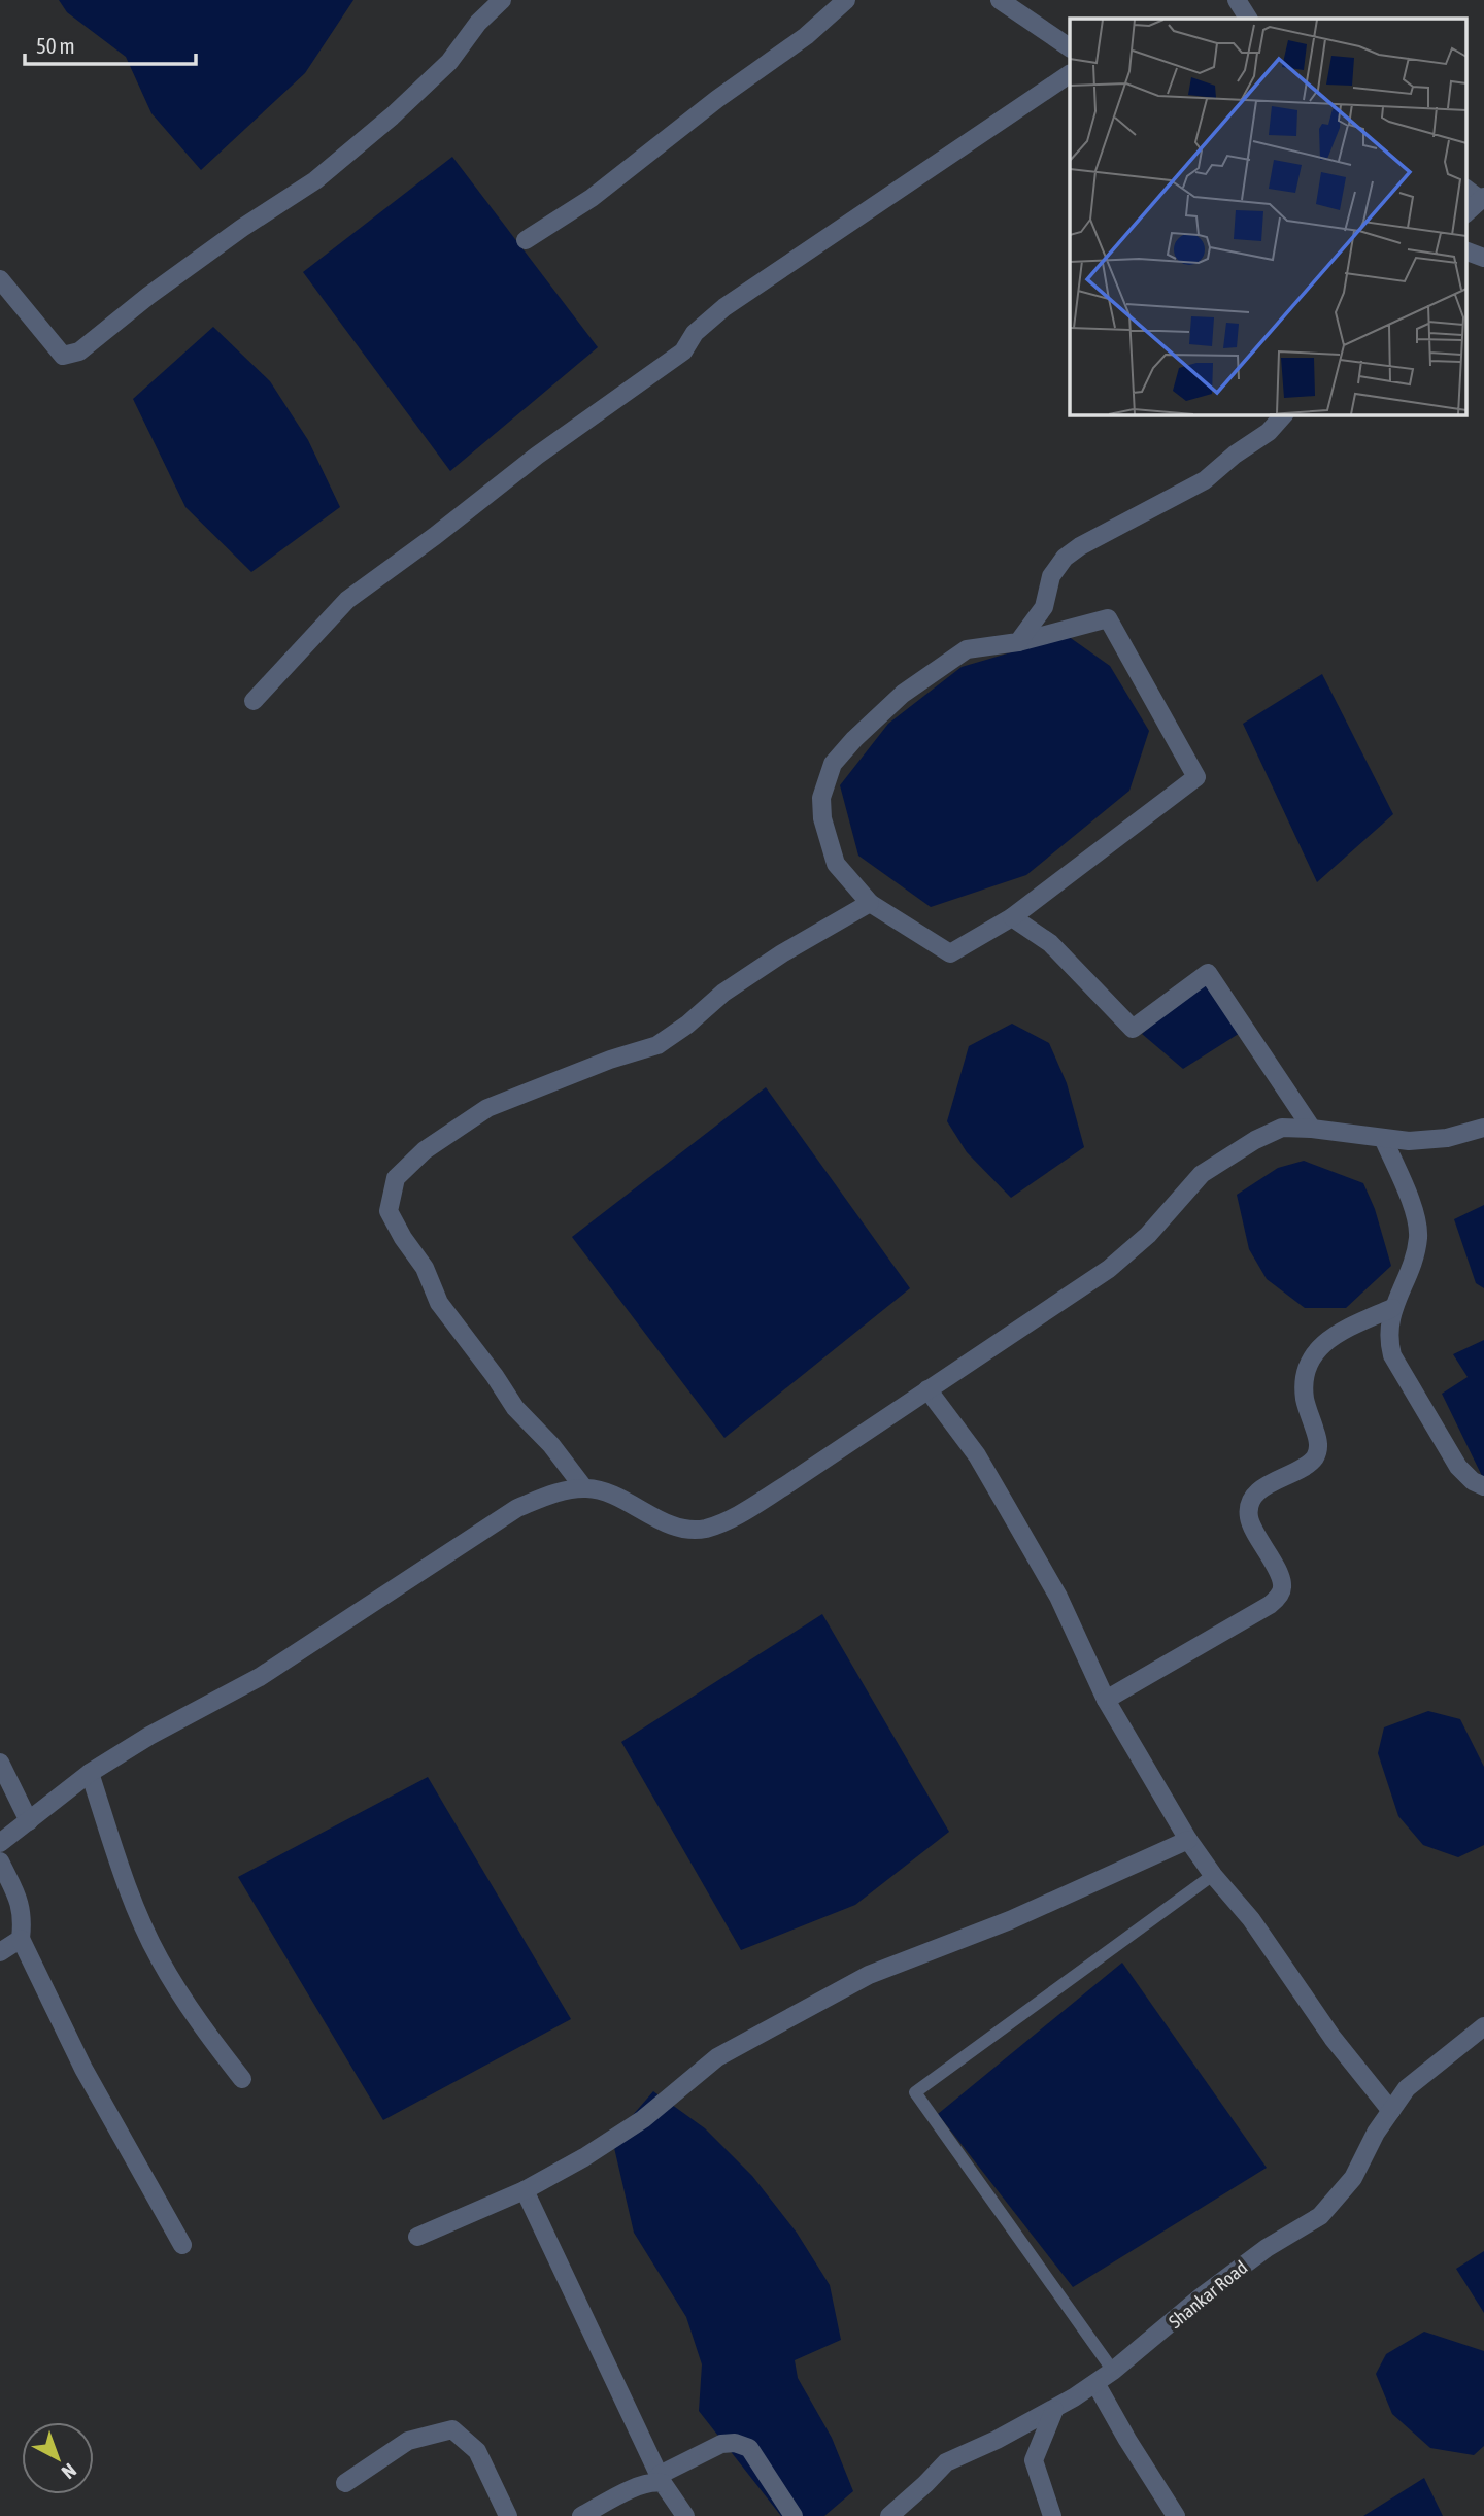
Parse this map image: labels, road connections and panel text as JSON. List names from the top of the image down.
{
  "streets": {
    "street": ["Shankar Road"]
  },
  "scale_bar": "50 m",
  "north": "bottom right"
}
